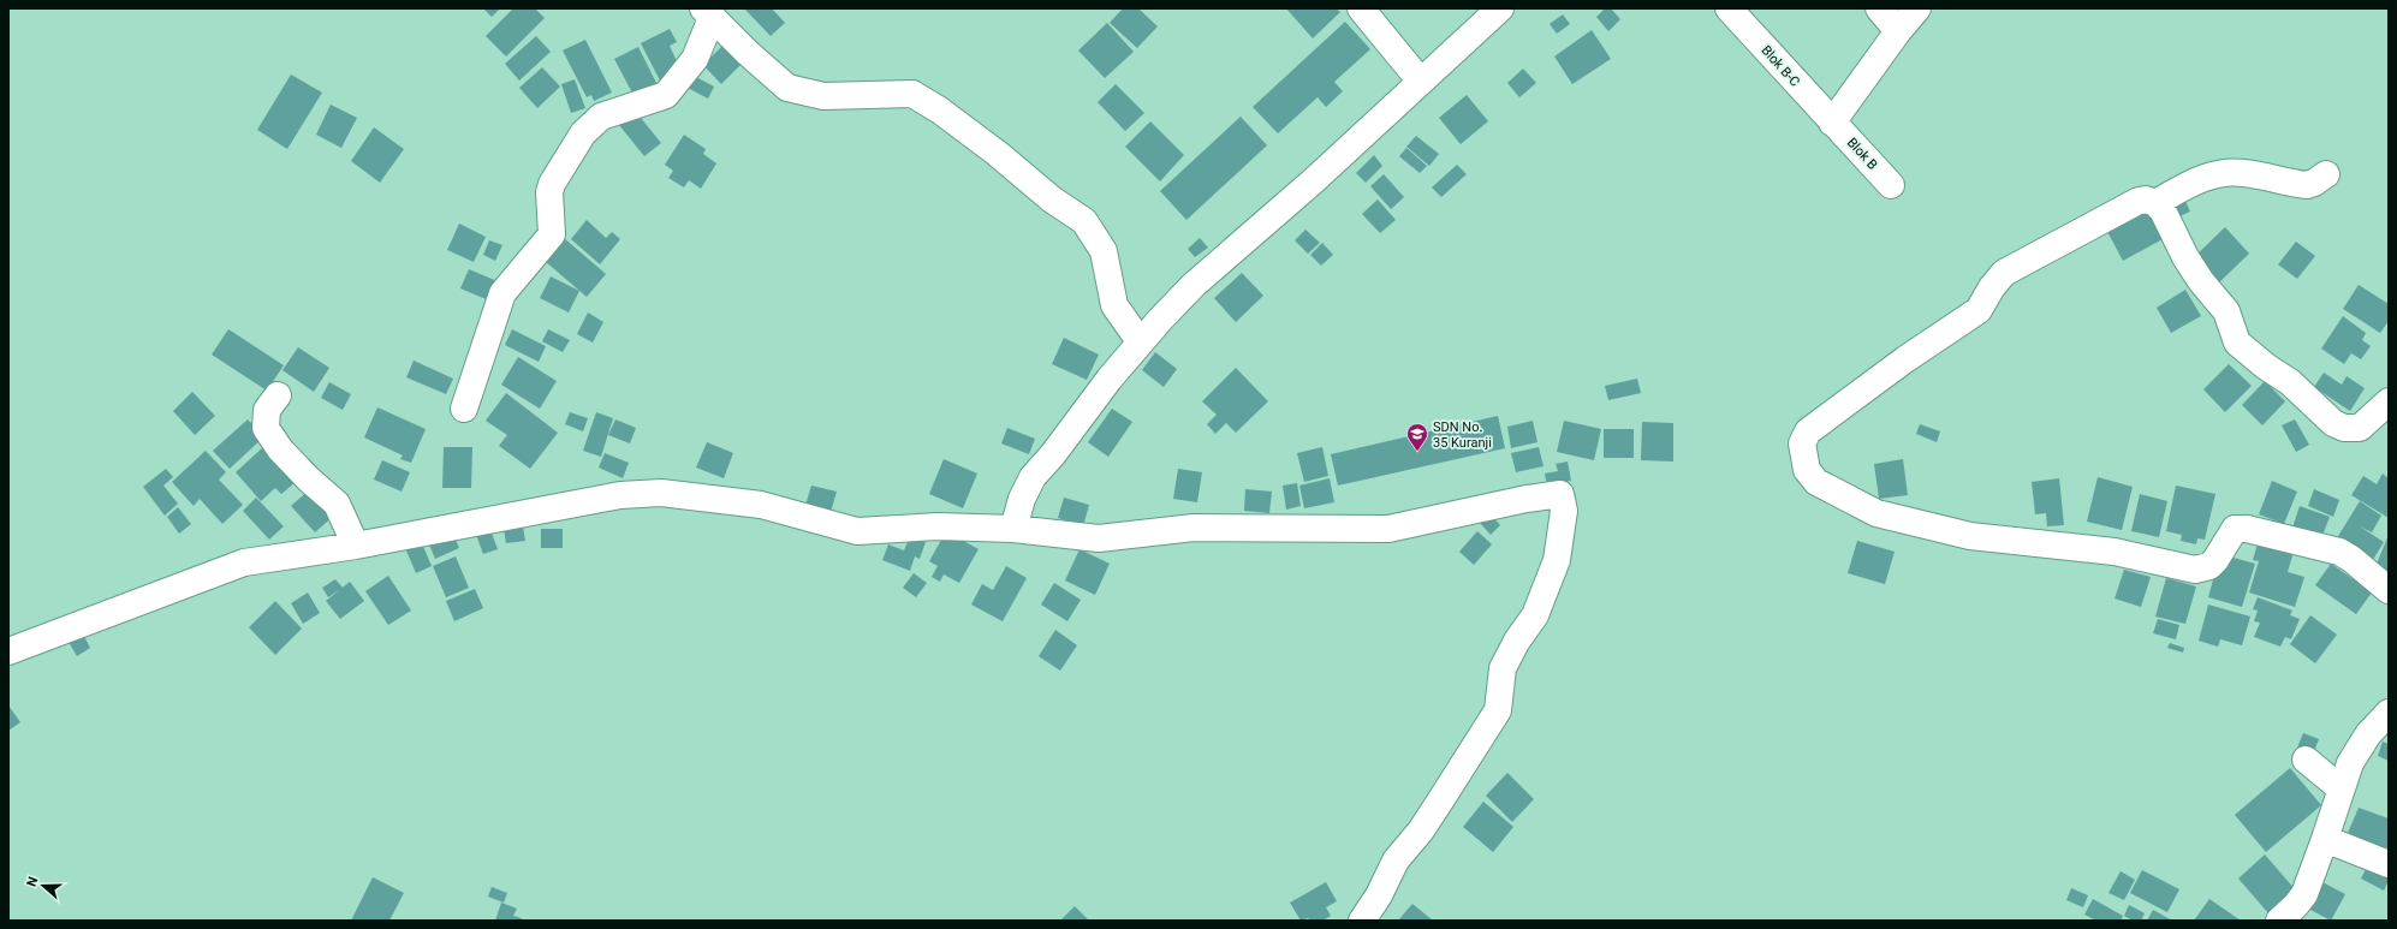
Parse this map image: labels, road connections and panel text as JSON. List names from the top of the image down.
{
  "streets": {
    "street": ["Blok B-C", "Blok B"]
  },
  "crossings": [
    ["Blok B-C", "Blok B"]
  ],
  "places": {
    "school or university": ["SDN No. 35 Kuranji"]
  },
  "north": "left"
}
